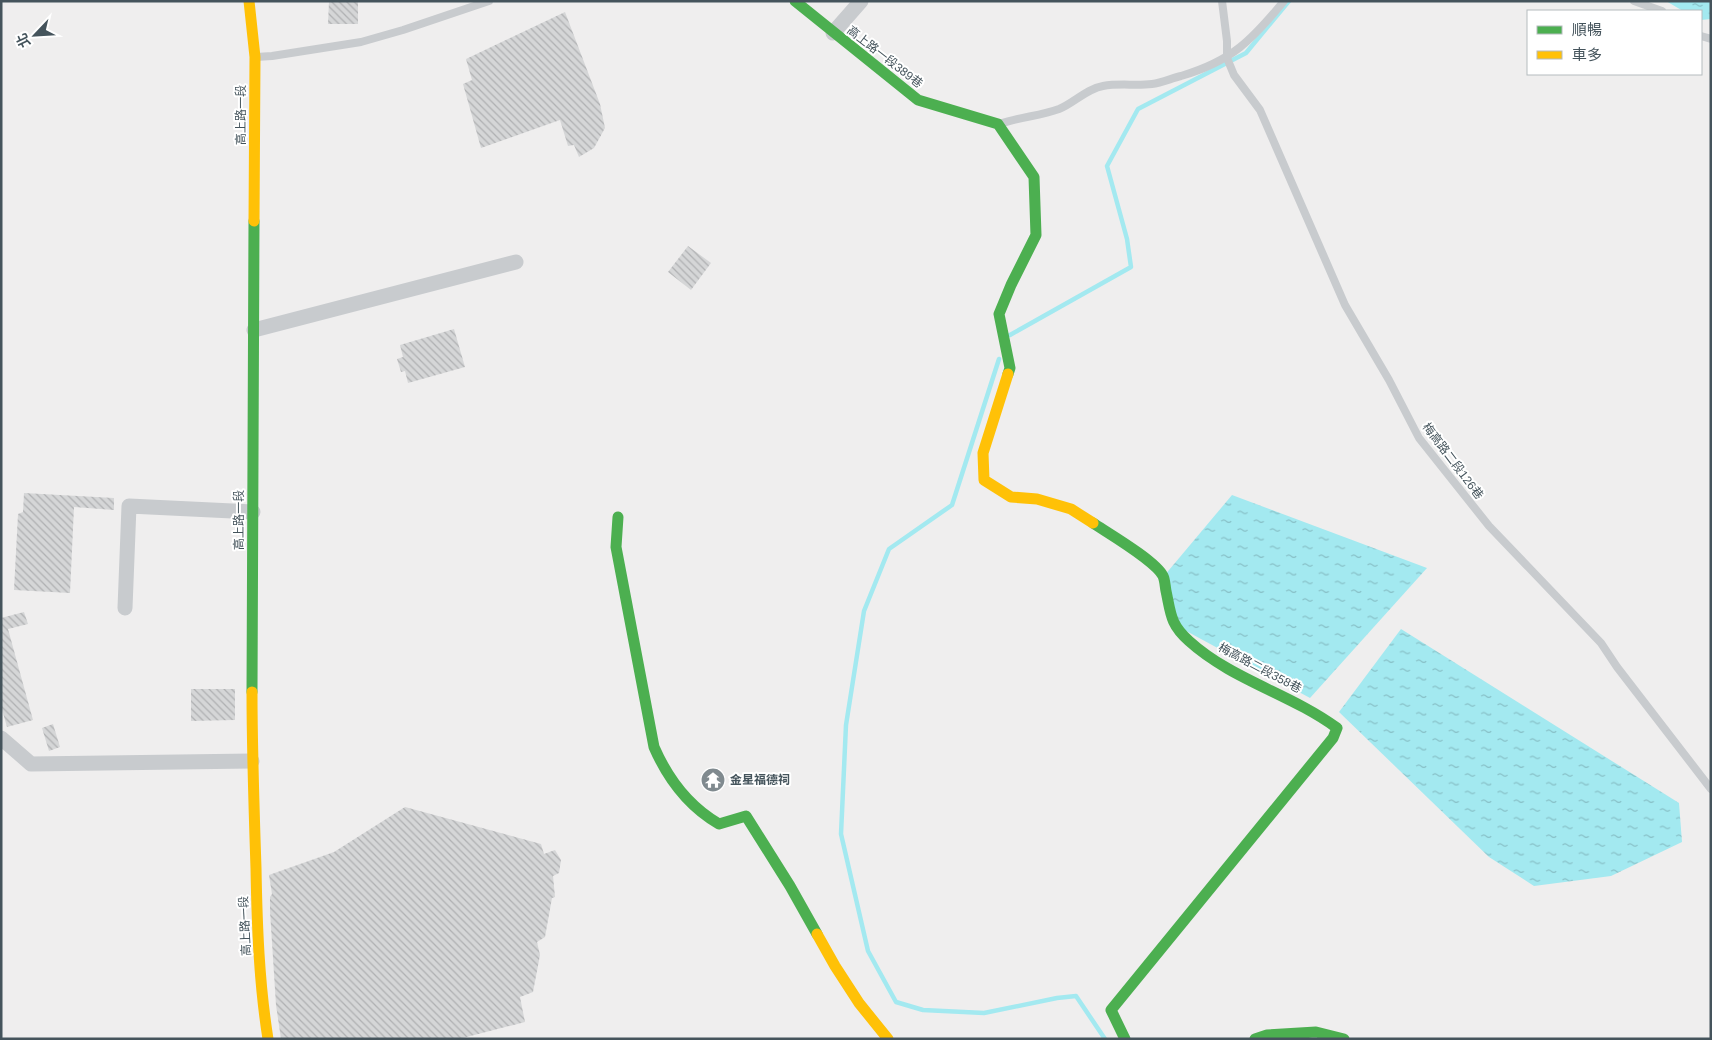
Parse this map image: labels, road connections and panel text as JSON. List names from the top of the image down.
{
  "streets": {
    "street": ["高上路一段389巷", "高上路一段", "梅高路二段358巷"],
    "lane": ["梅高路二段126巷"]
  },
  "crossings": [
    ["高上路一段389巷", "梅高路二段358巷"]
  ],
  "places": {
    "temple": ["金星福德祠"]
  },
  "legend": ["順暢", "車多"],
  "north": "bottom left"
}
